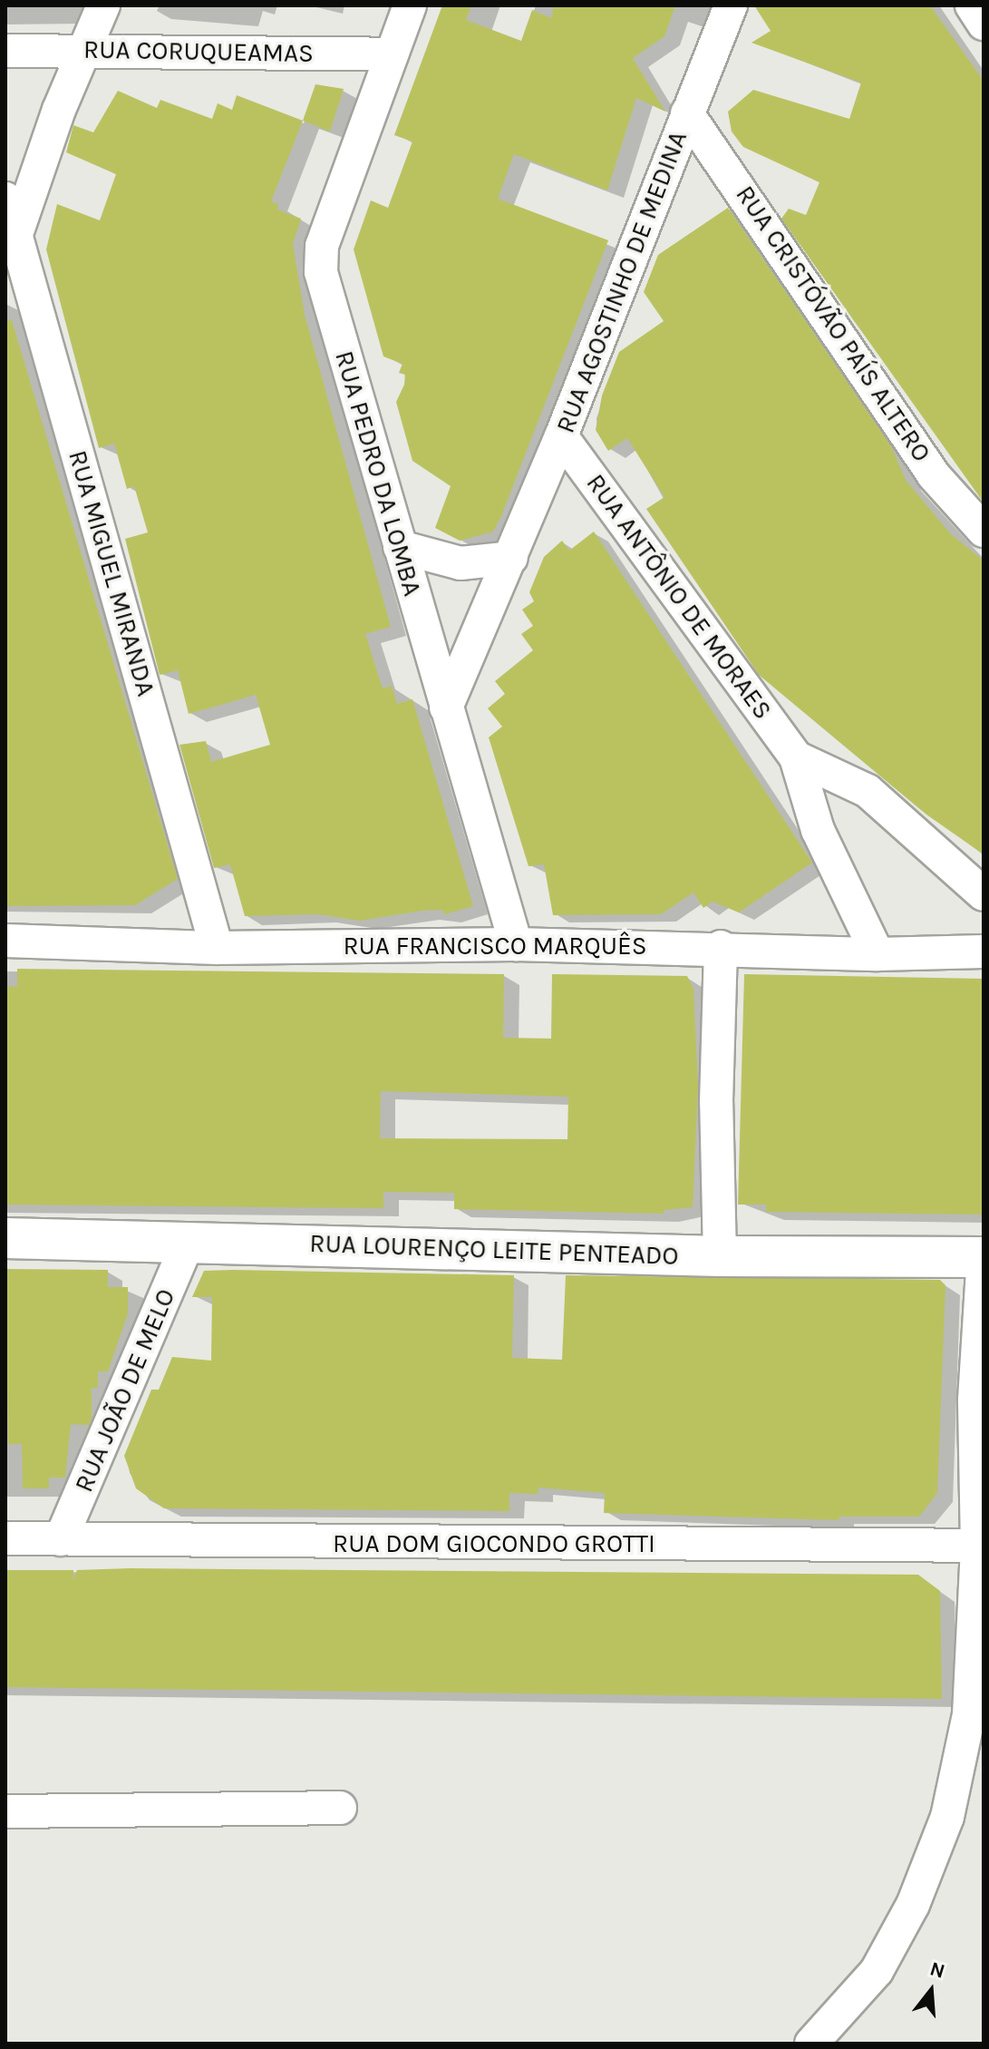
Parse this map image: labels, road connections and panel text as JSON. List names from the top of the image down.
{
  "streets": {
    "main road": ["RUA LOURENÇO LEITE PENTEADO"],
    "street": [
      "RUA CORUQUEAMAS",
      "RUA AGOSTINHO DE MEDINA",
      "RUA CRISTÓVÃO PAÍS ALTERO",
      "RUA PEDRO DA LOMBA",
      "RUA MIGUEL MIRANDA",
      "RUA ANTÔNIO DE MORAES",
      "RUA FRANCISCO MARQUÊS",
      "RUA JOÃO DE MELO",
      "RUA DOM GIOCONDO GROTTI"
    ]
  },
  "crossings": [
    ["RUA CORUQUEAMAS", "RUA PEDRO DA LOMBA"],
    ["RUA AGOSTINHO DE MEDINA", "RUA CRISTÓVÃO PAÍS ALTERO"],
    ["RUA AGOSTINHO DE MEDINA", "RUA PEDRO DA LOMBA"],
    ["RUA AGOSTINHO DE MEDINA", "RUA ANTÔNIO DE MORAES"],
    ["RUA PEDRO DA LOMBA", "RUA FRANCISCO MARQUÊS"],
    ["RUA MIGUEL MIRANDA", "RUA FRANCISCO MARQUÊS"],
    ["RUA ANTÔNIO DE MORAES", "RUA FRANCISCO MARQUÊS"],
    ["RUA LOURENÇO LEITE PENTEADO", "RUA JOÃO DE MELO"],
    ["RUA JOÃO DE MELO", "RUA DOM GIOCONDO GROTTI"]
  ],
  "north": "top"
}
